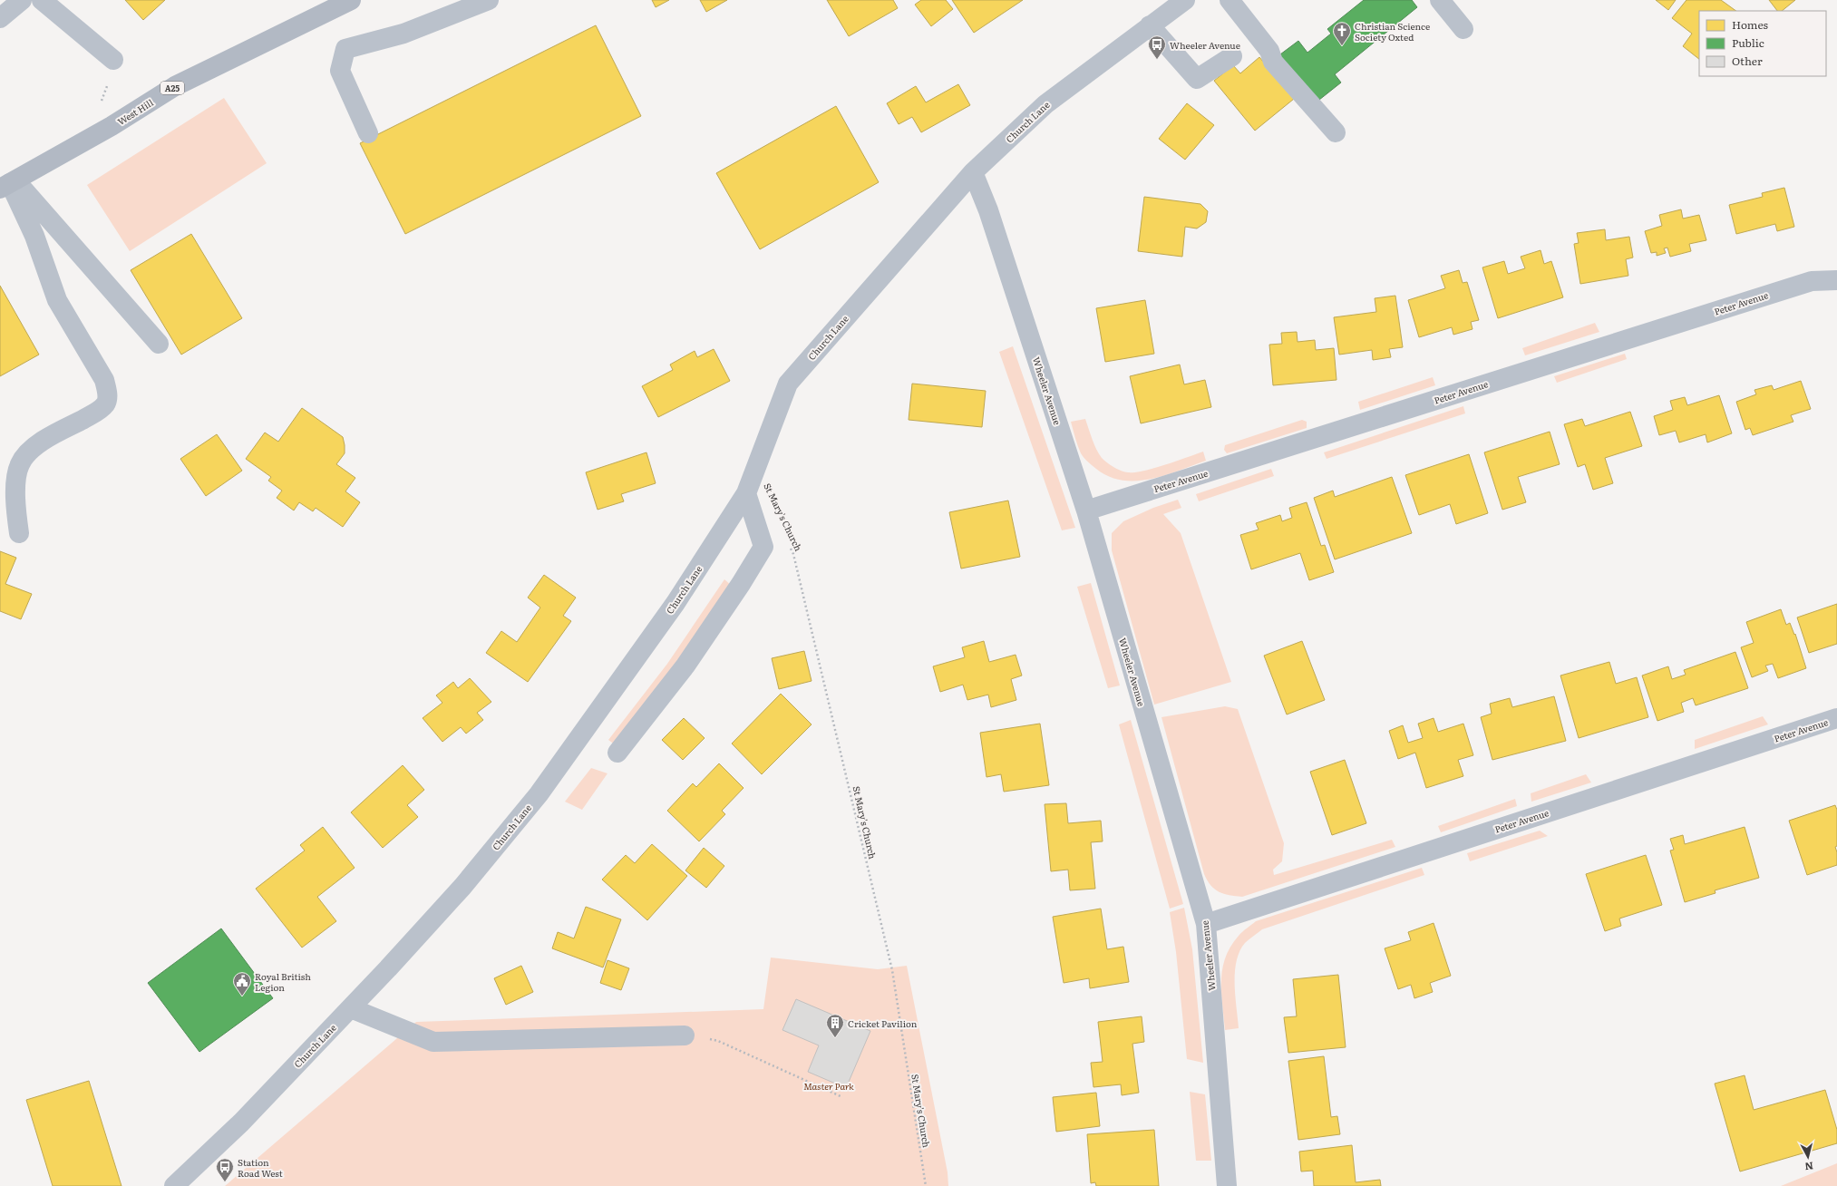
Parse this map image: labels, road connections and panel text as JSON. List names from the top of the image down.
{
  "streets": {
    "main road": ["A25", "West Hill"],
    "street": ["Church Lane", "Peter Avenue", "Wheeler Avenue"],
    "path": ["St Mary's Church"]
  },
  "crossings": [
    ["Church Lane", "Wheeler Avenue"],
    ["Peter Avenue", "Wheeler Avenue"]
  ],
  "parks": ["Master Park"],
  "places": {
    "church": ["Christian Science Society Oxted"],
    "bus stop": ["Wheeler Avenue", "Station Road West"],
    "public building": ["Royal British Legion"],
    "building": ["Cricket Pavilion"]
  },
  "legend": ["Homes", "Public", "Other"],
  "north": "bottom"
}
